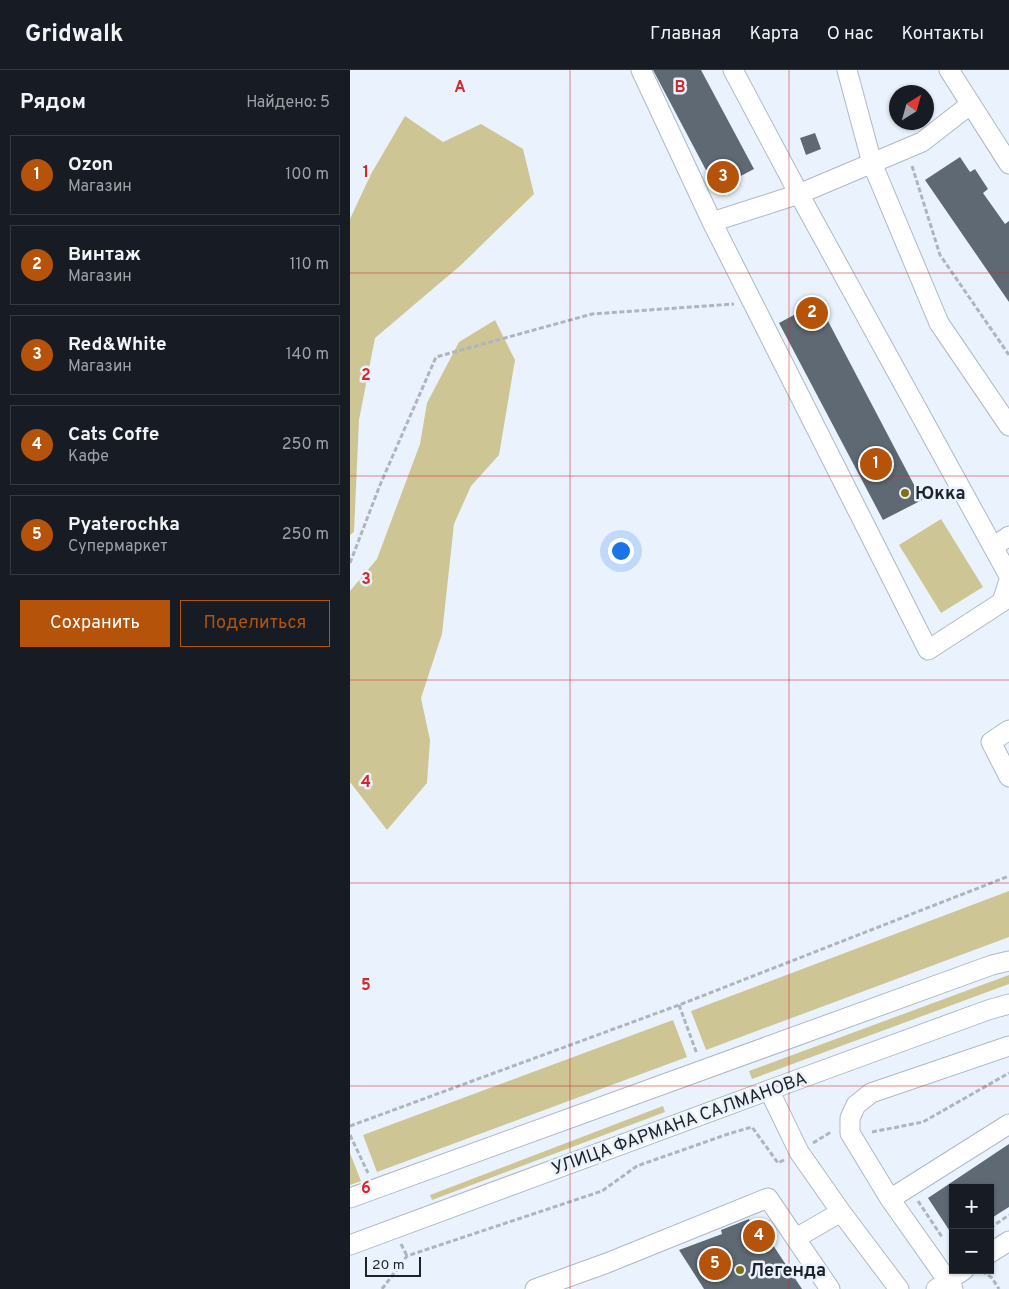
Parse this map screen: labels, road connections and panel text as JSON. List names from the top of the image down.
{
  "streets": {
    "street": ["УЛИЦА ФАРМАНА САЛМАНОВА"]
  },
  "places": ["Юкка", "Легенда"],
  "scale_bar": "20 m",
  "north": "top right",
  "page": {
    "header": "Gridwalk",
    "nav": [
      "Главная",
      "Карта",
      "О нас",
      "Контакты"
    ],
    "heading": ["Рядом", "Найдено: 5"],
    "list": [
      {
        "mark": "1",
        "name": "Ozon",
        "note": "Магазин",
        "value": "100 m"
      },
      {
        "mark": "2",
        "name": "Винтаж",
        "note": "Магазин",
        "value": "110 m"
      },
      {
        "mark": "3",
        "name": "Red&White",
        "note": "Магазин",
        "value": "140 m"
      },
      {
        "mark": "4",
        "name": "Cats Coffe",
        "note": "Кафе",
        "value": "250 m"
      },
      {
        "mark": "5",
        "name": "Pyaterochka",
        "note": "Супермаркет",
        "value": "250 m"
      }
    ],
    "pins": [
      "3",
      "2",
      "1",
      "4",
      "5"
    ],
    "buttons": ["Сохранить", "Поделиться"],
    "map_buttons": ["+", "−"],
    "scale": "20 m"
  },
  "grid": {
    "columns": ["A", "B"],
    "rows": [
      "1",
      "2",
      "3",
      "4",
      "5",
      "6"
    ]
  }
}
